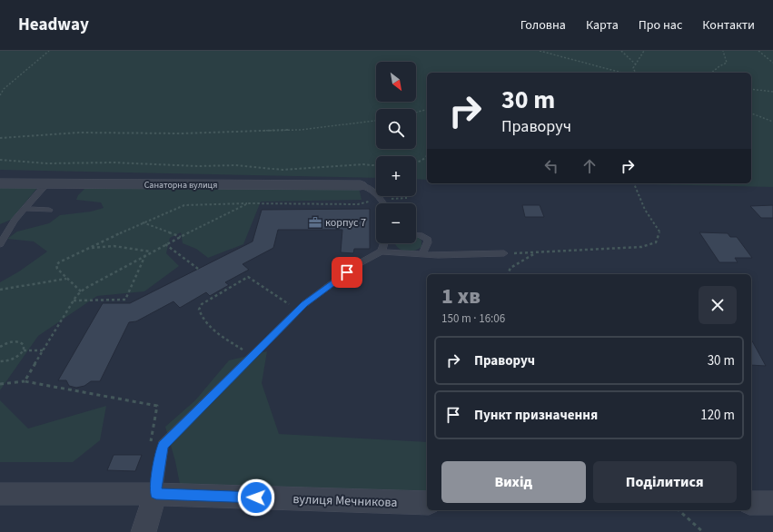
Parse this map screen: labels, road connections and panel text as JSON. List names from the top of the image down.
{
  "streets": {
    "street": ["Санаторна вулиця", "вулиця Мечникова"]
  },
  "places": {
    "office": ["корпус 7"]
  },
  "north": "bottom right",
  "page": {
    "header": "Headway",
    "nav": [
      "Головна",
      "Карта",
      "Про нас",
      "Контакти"
    ],
    "map_buttons": ["+", "−"],
    "turn": ["30 m", "Праворуч"],
    "heading": ["1 хв", "150 m · 16:06"],
    "list": [
      {
        "name": "Праворуч",
        "value": "30 m"
      },
      {
        "name": "Пункт призначення",
        "value": "120 m"
      }
    ],
    "buttons": ["Вихід", "Поділитися"]
  }
}
